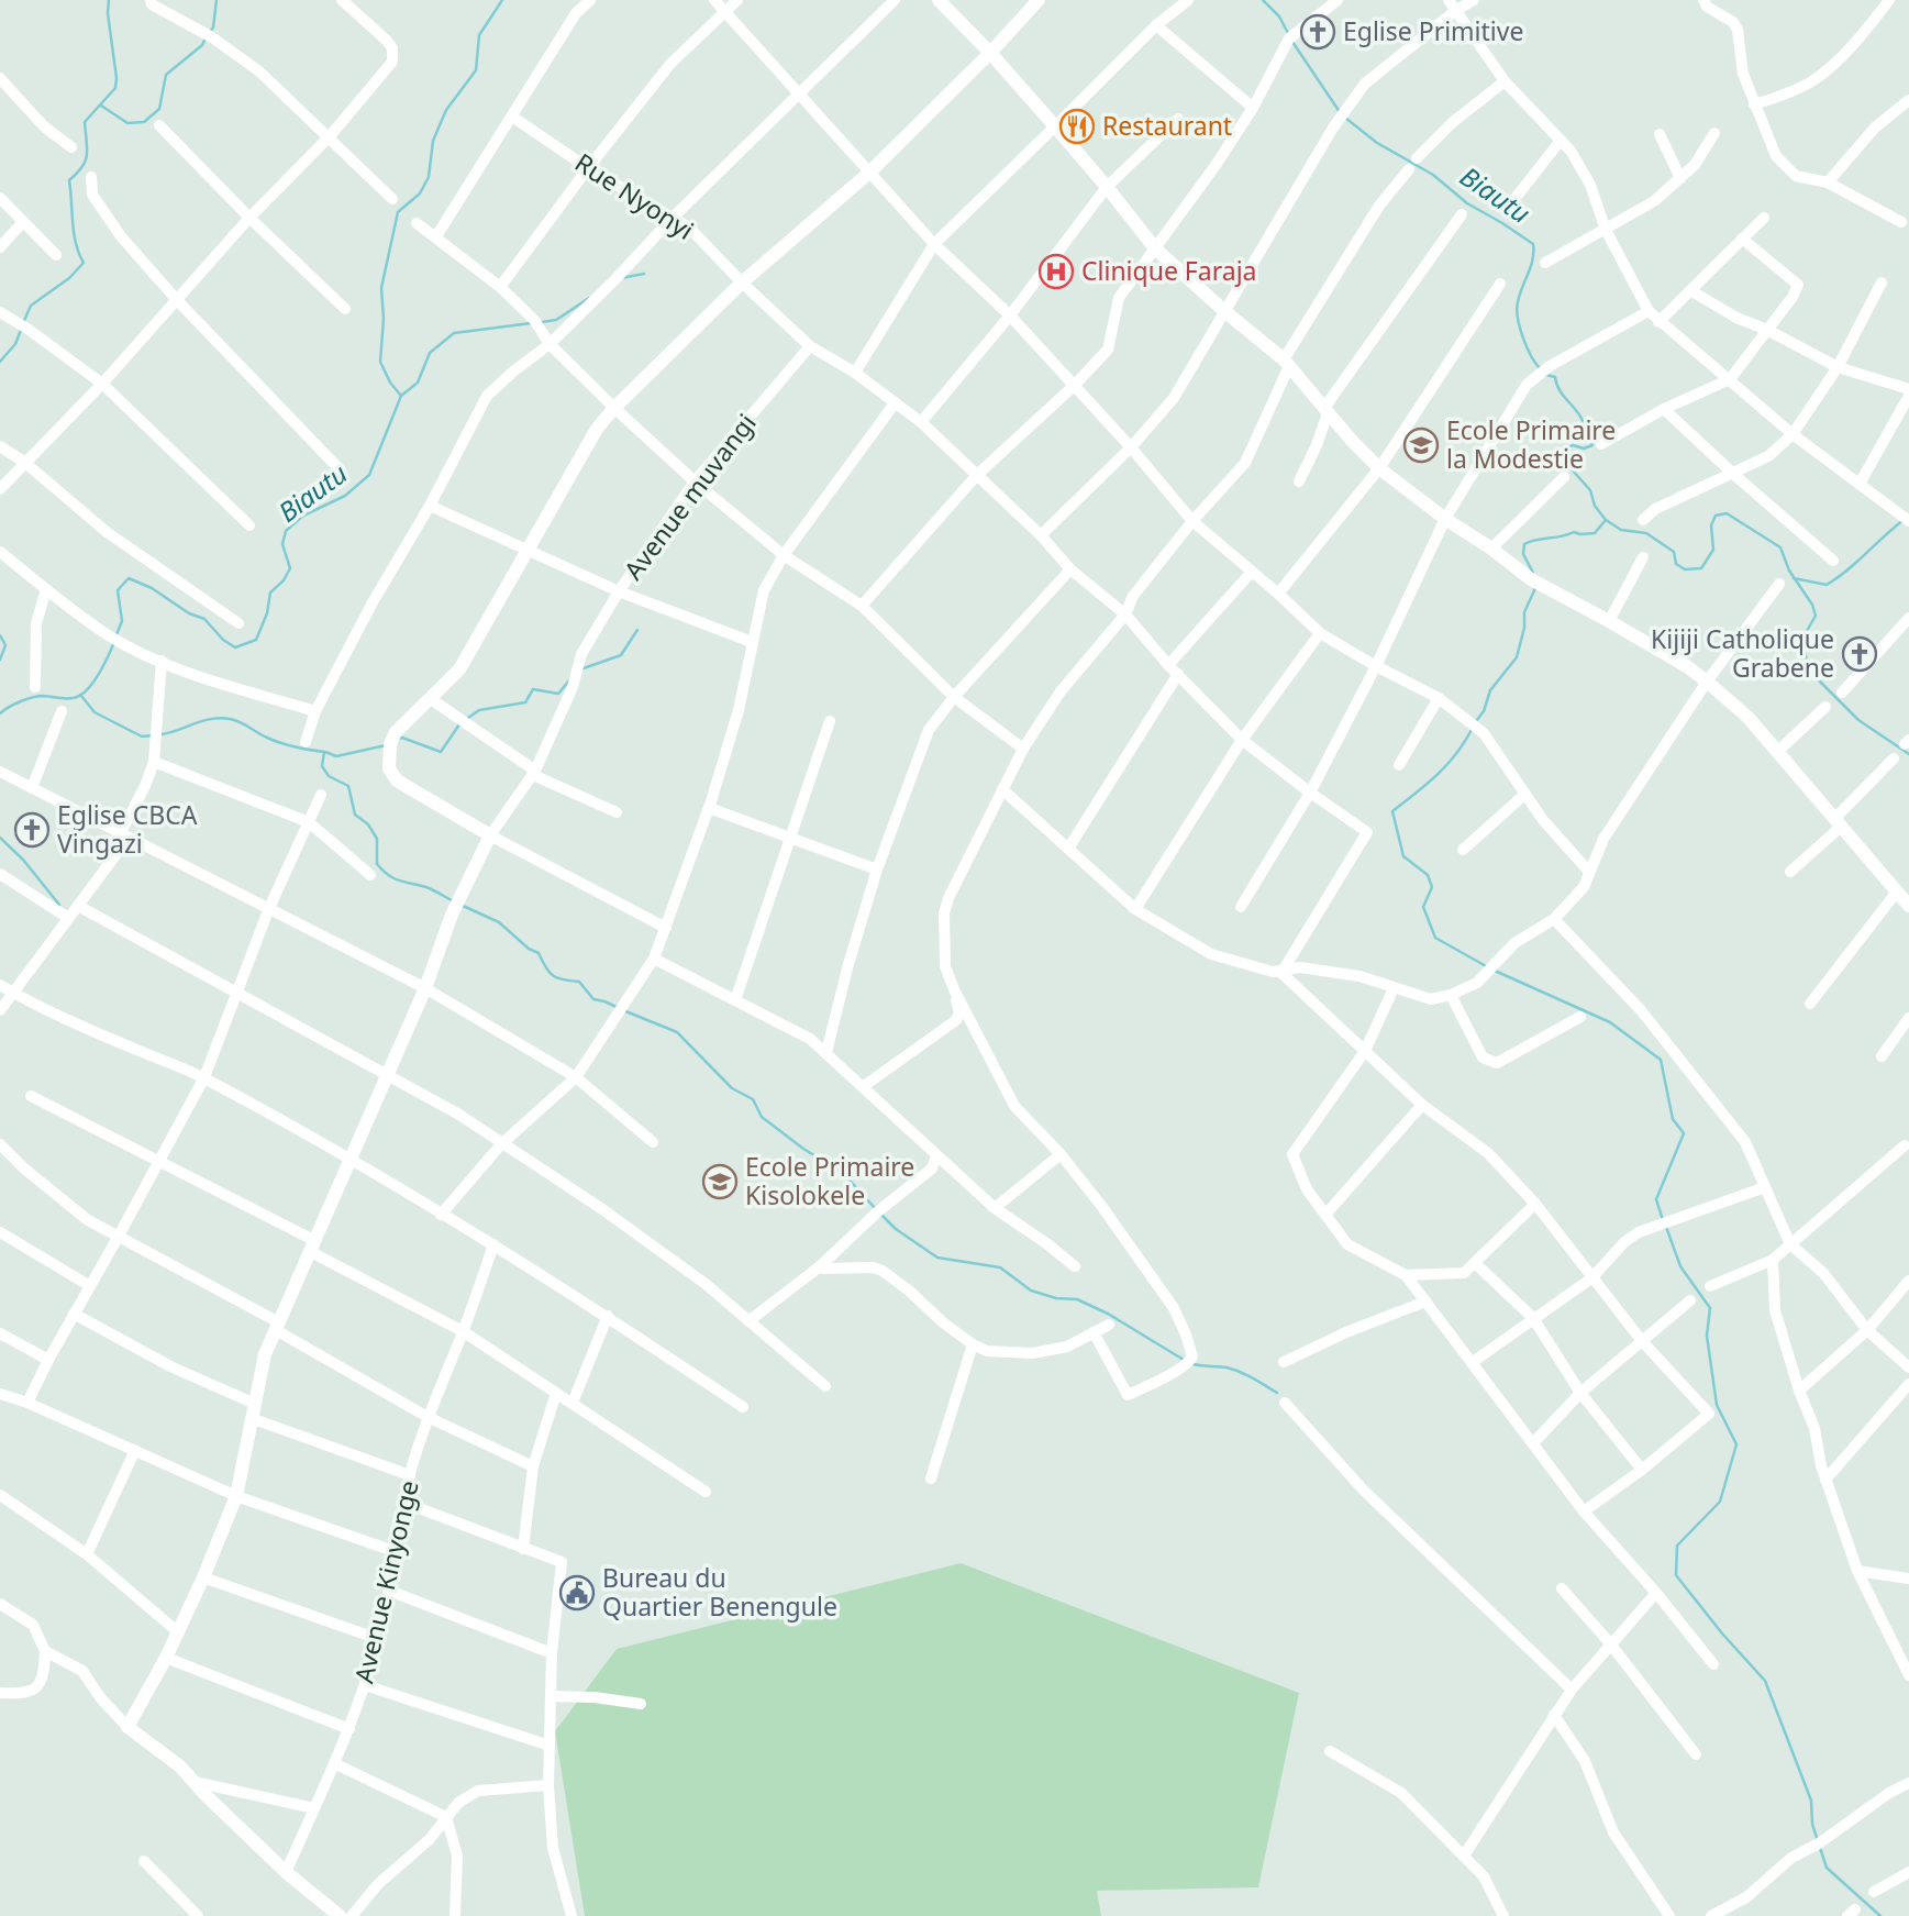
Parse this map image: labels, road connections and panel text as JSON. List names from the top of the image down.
{
  "streets": {
    "street": ["Rue Nyonyi", "Avenue muvangi", "Avenue Kinyonge"]
  },
  "crossings": [
    ["Rue Nyonyi", "Avenue muvangi"]
  ],
  "water": ["Biautu"],
  "places": {
    "church": ["Eglise Primitive", "Kijiji Catholique Grabene", "Eglise CBCA Vingazi"],
    "restaurant": ["Restaurant"],
    "hospital": ["Clinique Faraja"],
    "school or university": ["Ecole Primaire la Modestie", "Ecole Primaire Kisolokele"],
    "public building": ["Bureau du Quartier Benengule"]
  }
}
